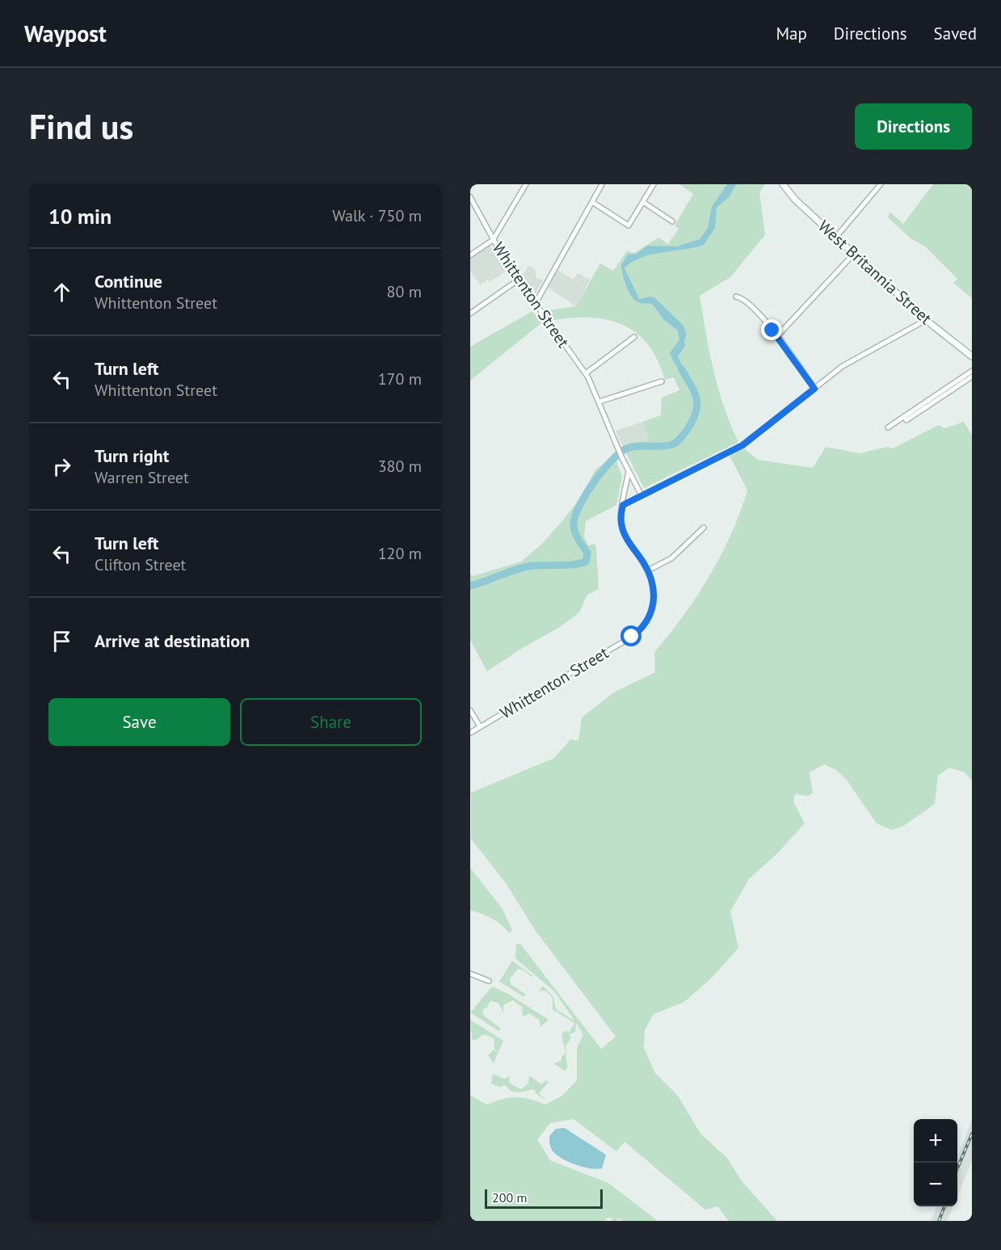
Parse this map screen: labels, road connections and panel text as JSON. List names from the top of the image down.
{
  "streets": {
    "street": ["West Britannia Street", "Whittenton Street"]
  },
  "scale_bar": "200 m",
  "page": {
    "header": "Waypost",
    "nav": ["Map", "Directions", "Saved"],
    "buttons": [
      "Directions",
      ["Save", "Share"]
    ],
    "title": "Find us",
    "heading": ["10 min", "Walk · 750 m"],
    "list": [
      ["Continue", "Whittenton Street", "80 m"],
      ["Turn left", "Whittenton Street", "170 m"],
      ["Turn right", "Warren Street", "380 m"],
      ["Turn left", "Clifton Street", "120 m"],
      "Arrive at destination"
    ],
    "map_buttons": ["+", "−"],
    "scale": "200 m"
  }
}
